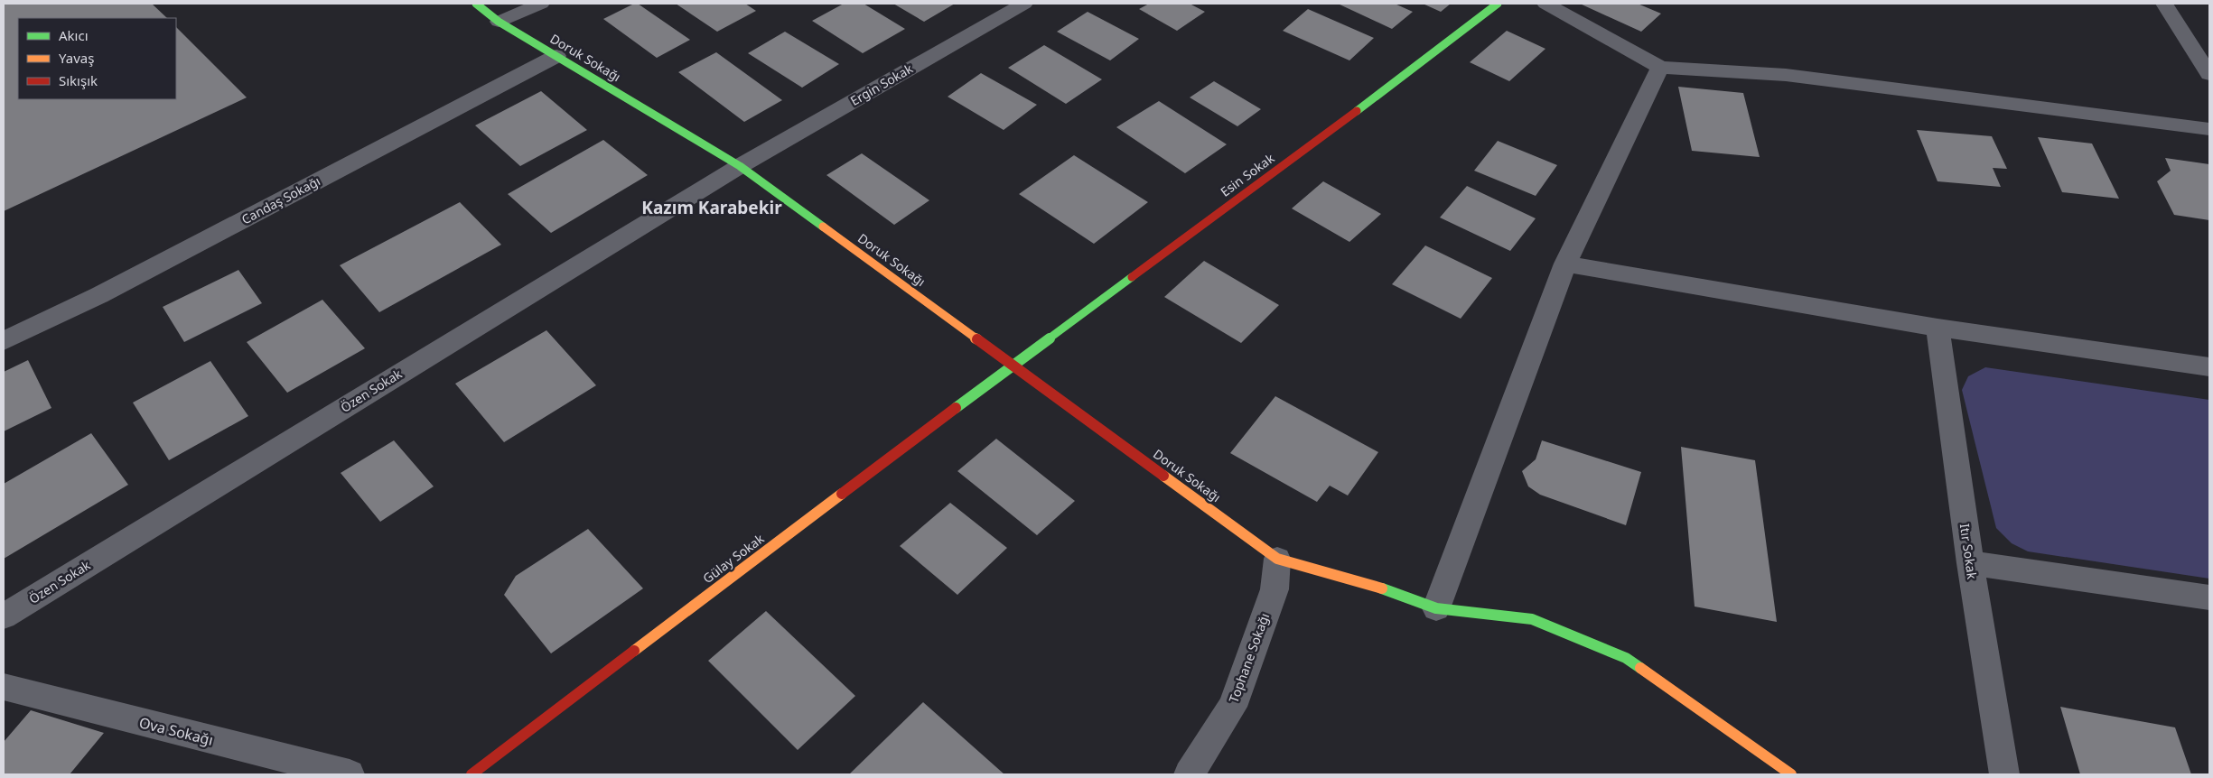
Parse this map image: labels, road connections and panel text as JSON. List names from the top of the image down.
{
  "streets": {
    "street": [
      "Doruk Sokağı",
      "Ergin Sokak",
      "Esin Sokak",
      "Candaş Sokağı",
      "Özen Sokak",
      "Itır Sokak",
      "Gülay Sokak",
      "Tophane Sokağı",
      "Ova Sokağı"
    ]
  },
  "crossings": [
    ["Doruk Sokağı", "Ergin Sokak"],
    ["Doruk Sokağı", "Esin Sokak"],
    ["Doruk Sokağı", "Candaş Sokağı"],
    ["Doruk Sokağı", "Özen Sokak"],
    ["Doruk Sokağı", "Gülay Sokak"],
    ["Doruk Sokağı", "Tophane Sokağı"],
    ["Ergin Sokak", "Özen Sokak"],
    ["Esin Sokak", "Gülay Sokak"]
  ],
  "districts": ["Kazım Karabekir"],
  "legend": ["Akıcı", "Yavaş", "Sıkışık"]
}
